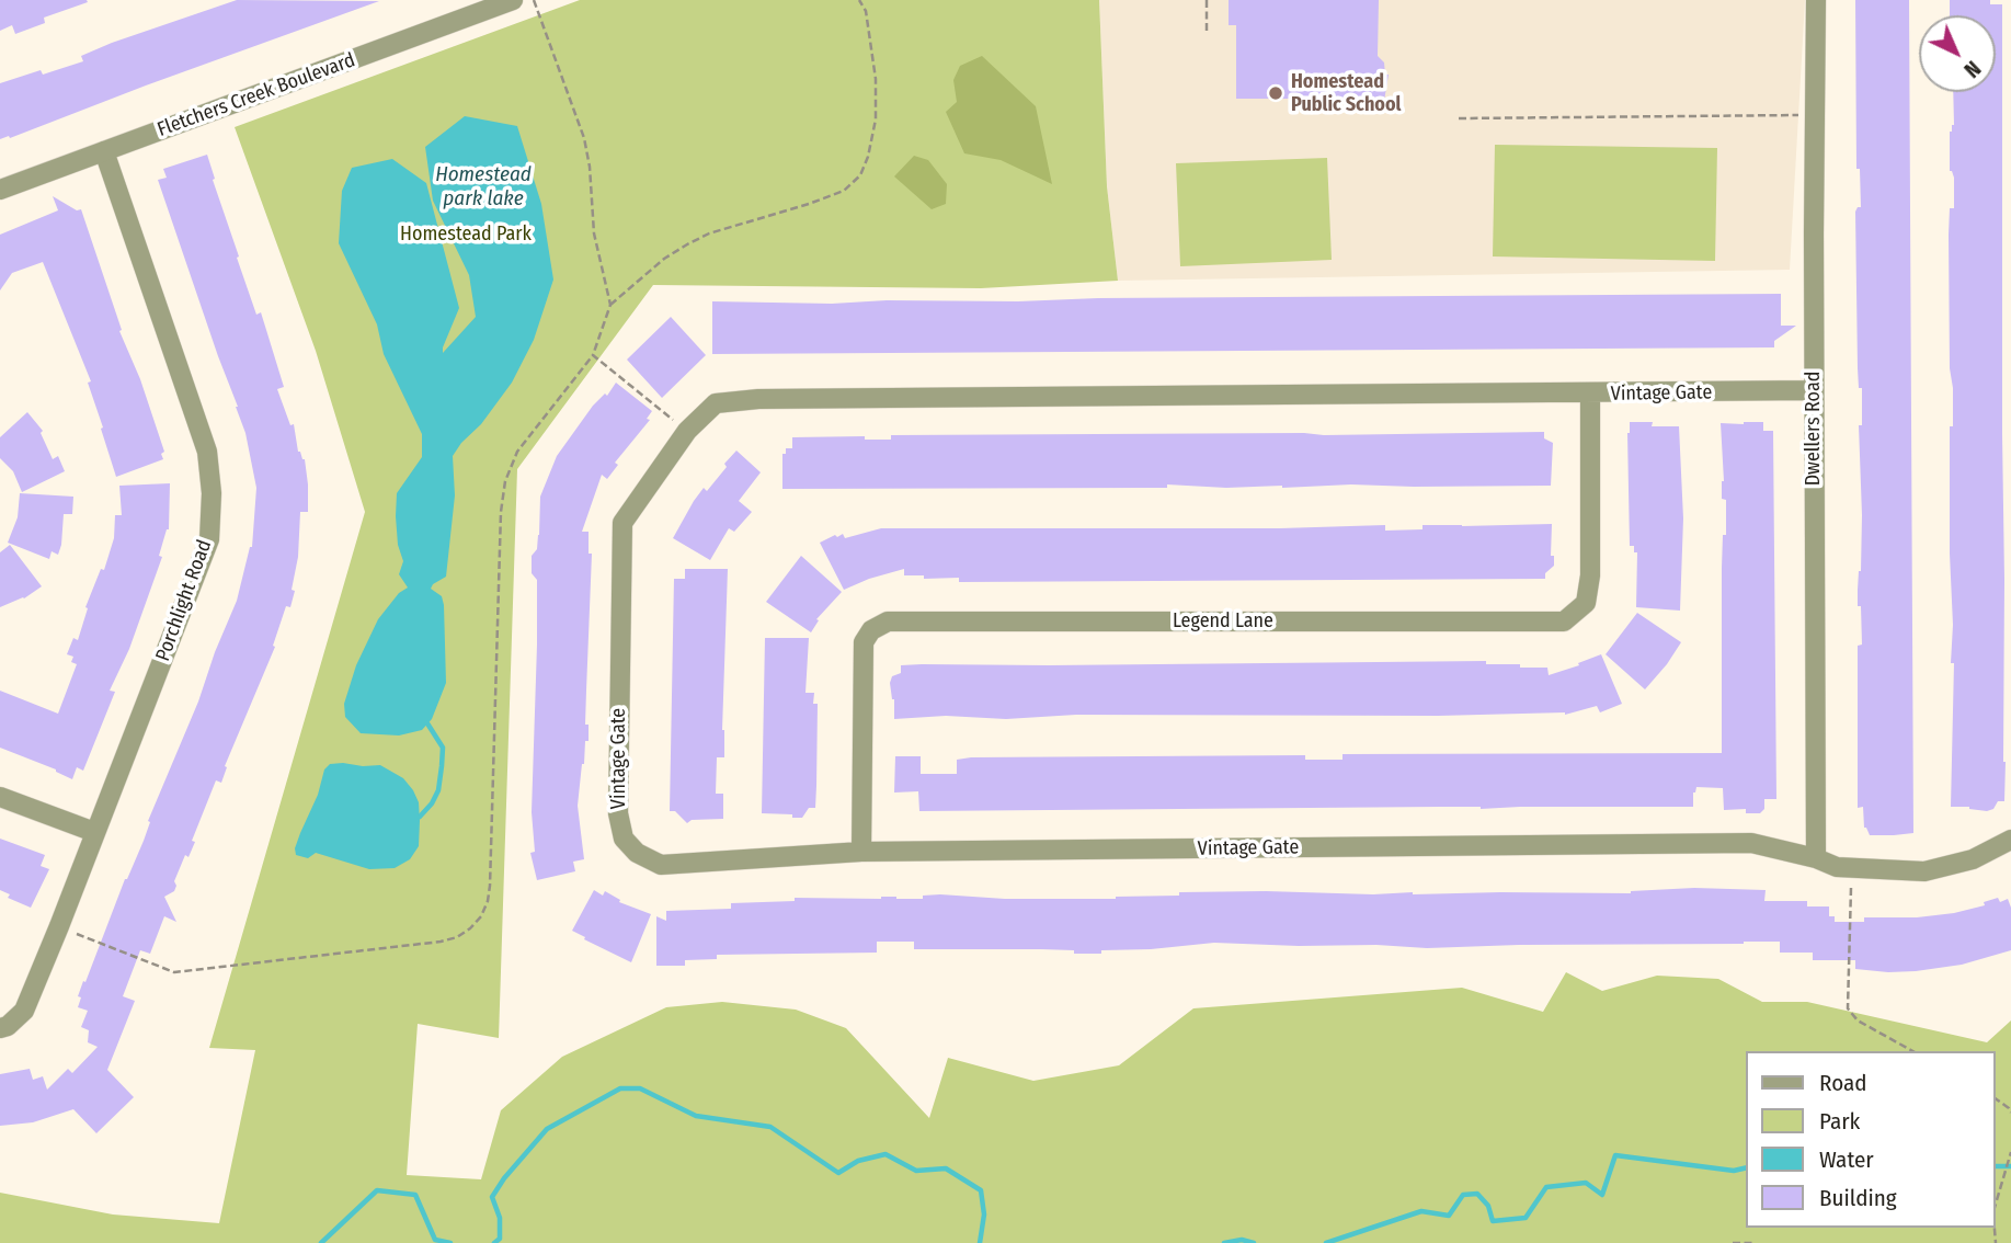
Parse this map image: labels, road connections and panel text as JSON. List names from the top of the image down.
{
  "streets": {
    "street": [
      "Fletchers Creek Boulevard",
      "Vintage Gate",
      "Dwellers Road",
      "Porchlight Road",
      "Legend Lane"
    ]
  },
  "crossings": [
    ["Fletchers Creek Boulevard", "Porchlight Road"],
    ["Vintage Gate", "Dwellers Road"],
    ["Vintage Gate", "Legend Lane"]
  ],
  "water": ["Homestead park lake"],
  "parks": ["Homestead Park"],
  "places": ["Homestead Public School"],
  "legend": [
    "Road",
    "Park",
    "Water",
    "Building"
  ],
  "north": "bottom right"
}
